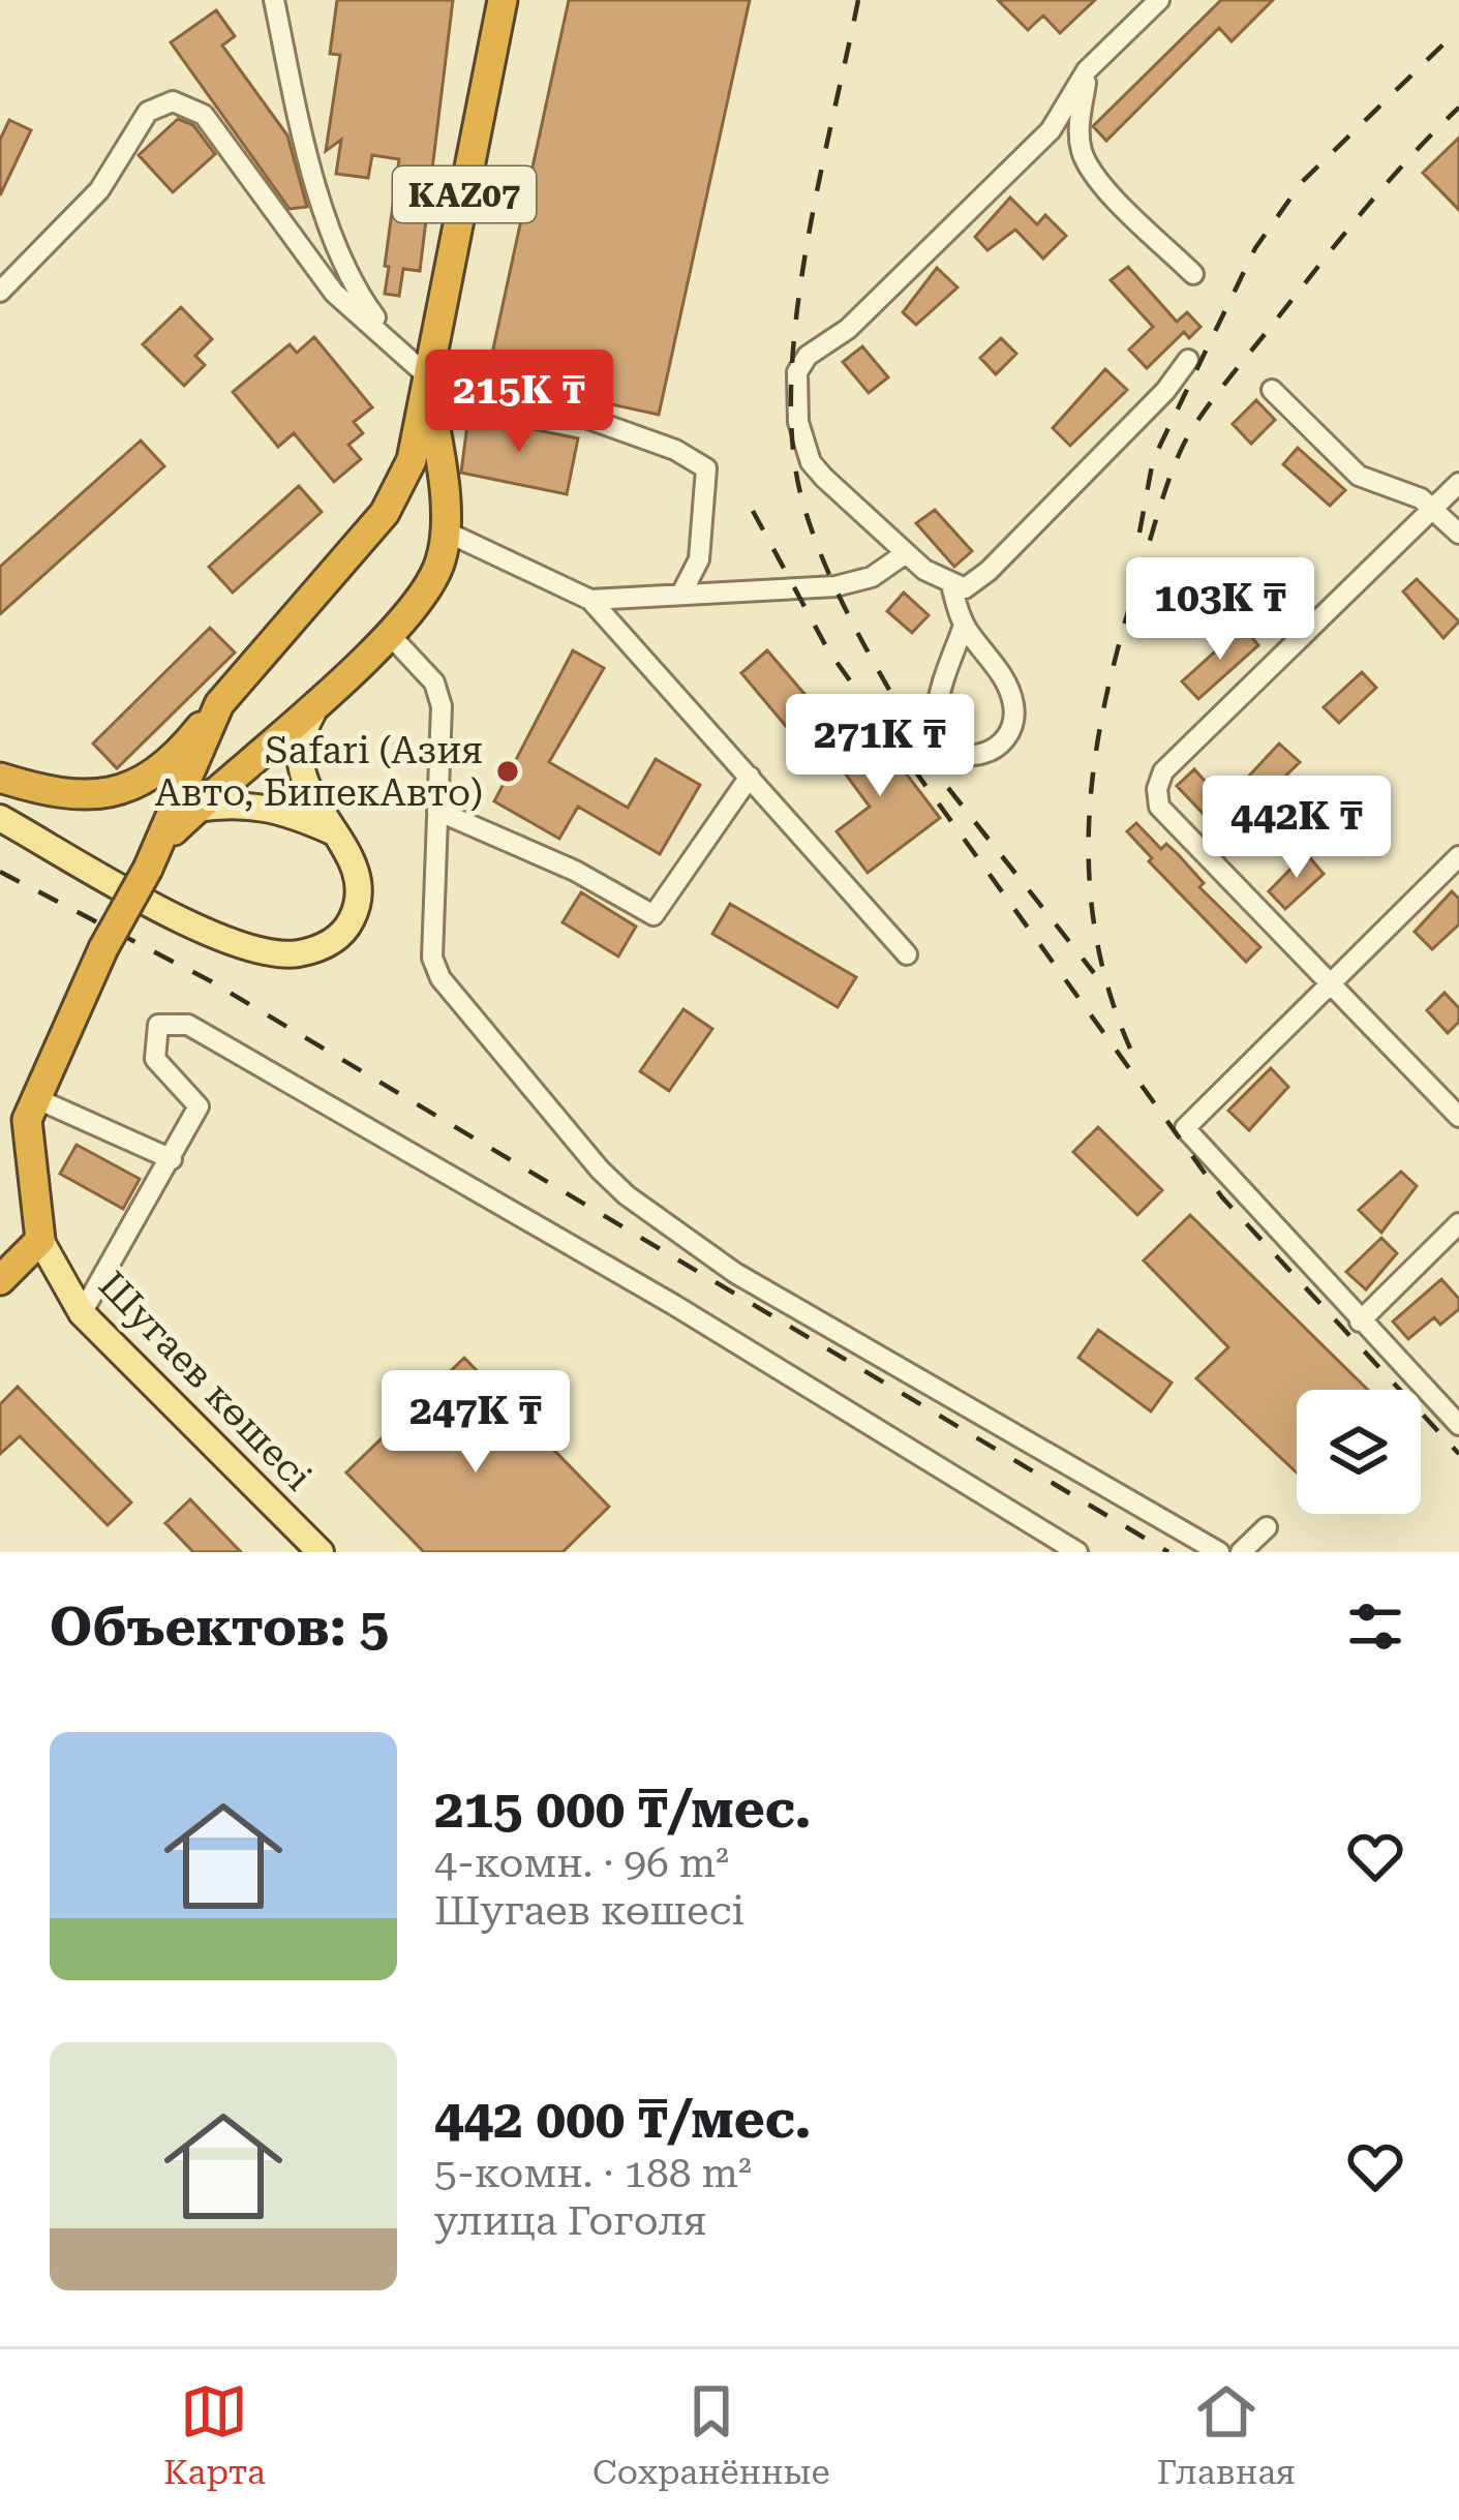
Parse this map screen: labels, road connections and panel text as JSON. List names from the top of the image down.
{
  "streets": {
    "highway": ["KAZ07", "Шугаев көшесі"]
  },
  "crossings": [
    ["KAZ07", "Шугаев көшесі"]
  ],
  "places": ["Safari (Азия Авто, БипекАвто)"],
  "page": {
    "price": [
      "215K ₸",
      "103K ₸",
      "271K ₸",
      "442K ₸",
      "247K ₸"
    ],
    "heading": "Объектов: 5",
    "list": [
      {
        "name": "215 000 ₸/мес.",
        "note": "4-комн. · 96 m² · Шугаев көшесі"
      },
      {
        "name": "442 000 ₸/мес.",
        "note": "5-комн. · 188 m² · улица Гоголя"
      }
    ],
    "tabs": ["Карта", "Сохранённые", "Главная"]
  }
}
